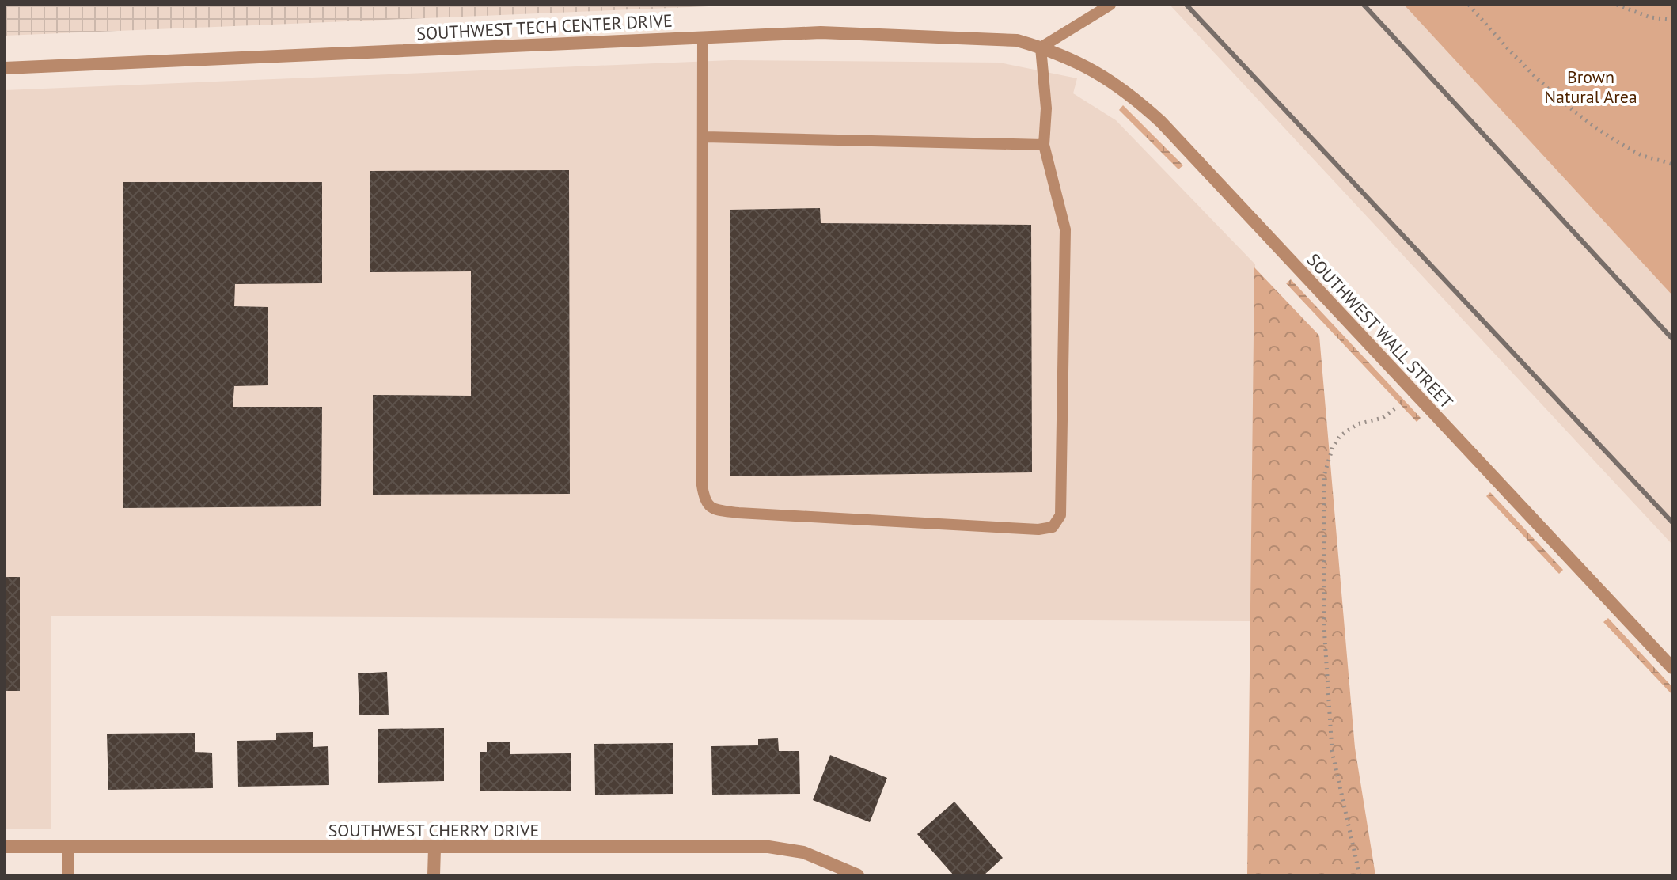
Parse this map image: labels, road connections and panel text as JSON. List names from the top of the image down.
{
  "streets": {
    "street": ["SOUTHWEST TECH CENTER DRIVE", "SOUTHWEST WALL STREET", "SOUTHWEST CHERRY DRIVE"]
  },
  "crossings": [
    ["SOUTHWEST TECH CENTER DRIVE", "SOUTHWEST WALL STREET"]
  ],
  "parks": ["Brown Natural Area"]
}
